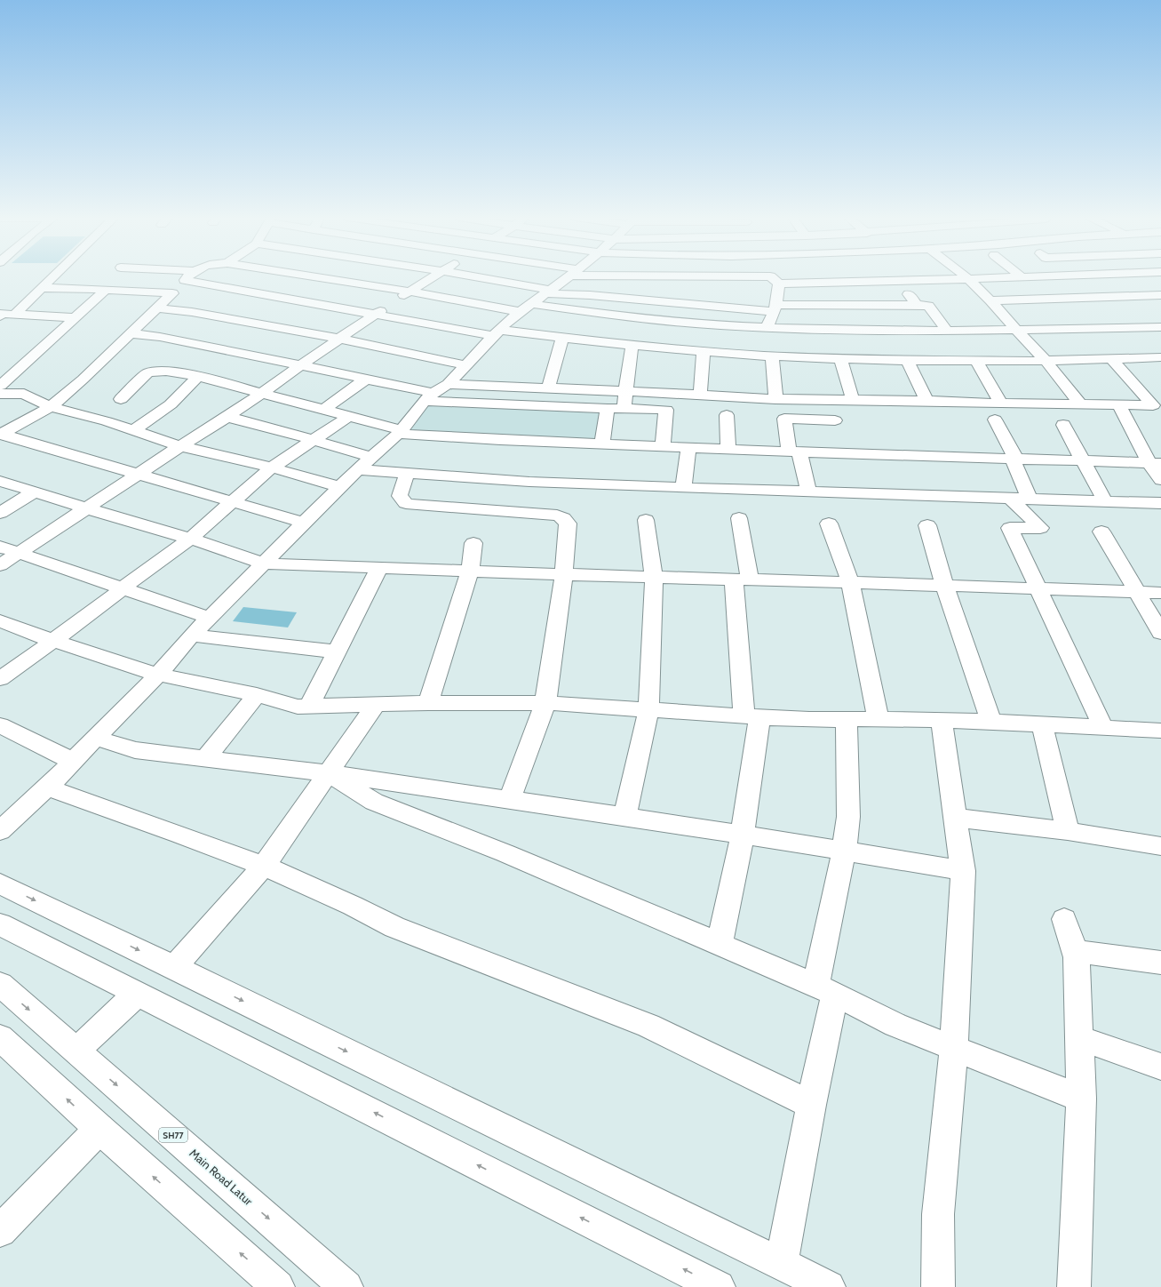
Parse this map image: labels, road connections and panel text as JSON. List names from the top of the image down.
{
  "streets": {
    "street": ["SH77", "Main Road Latur"]
  }
}
